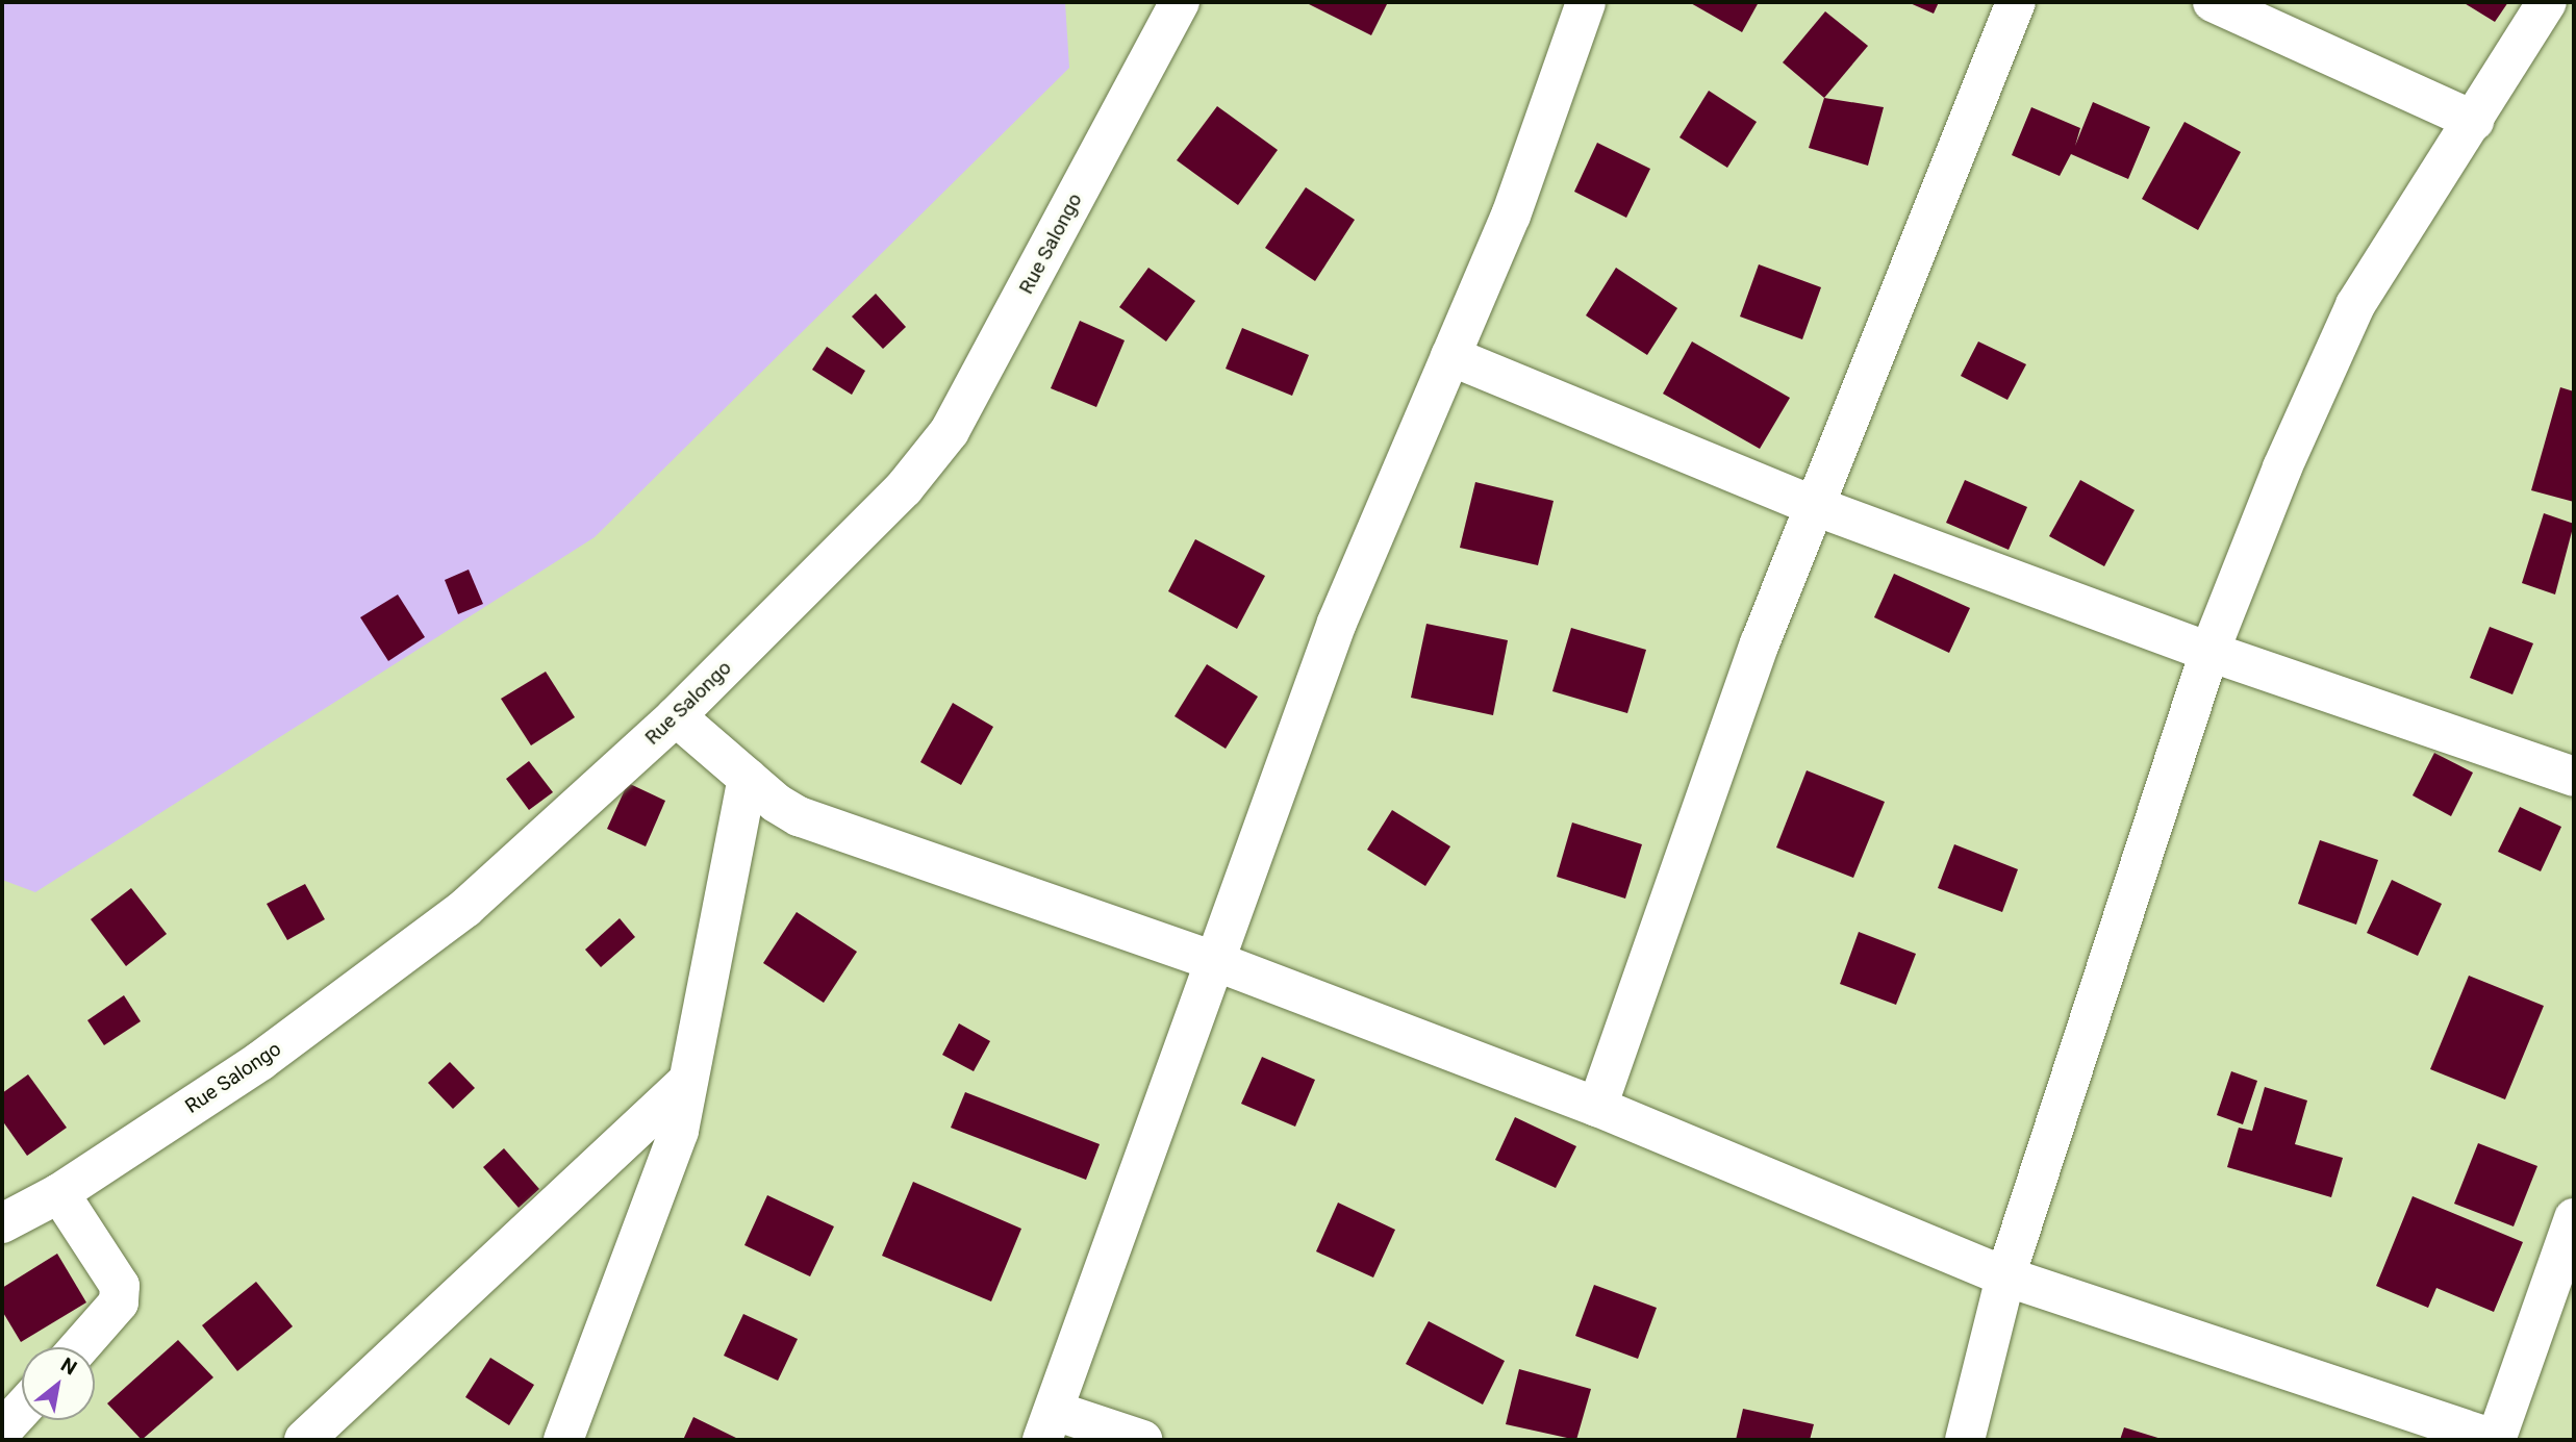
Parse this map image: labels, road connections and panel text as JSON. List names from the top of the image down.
{
  "streets": {
    "street": ["Rue Salongo"]
  },
  "north": "top right"
}
